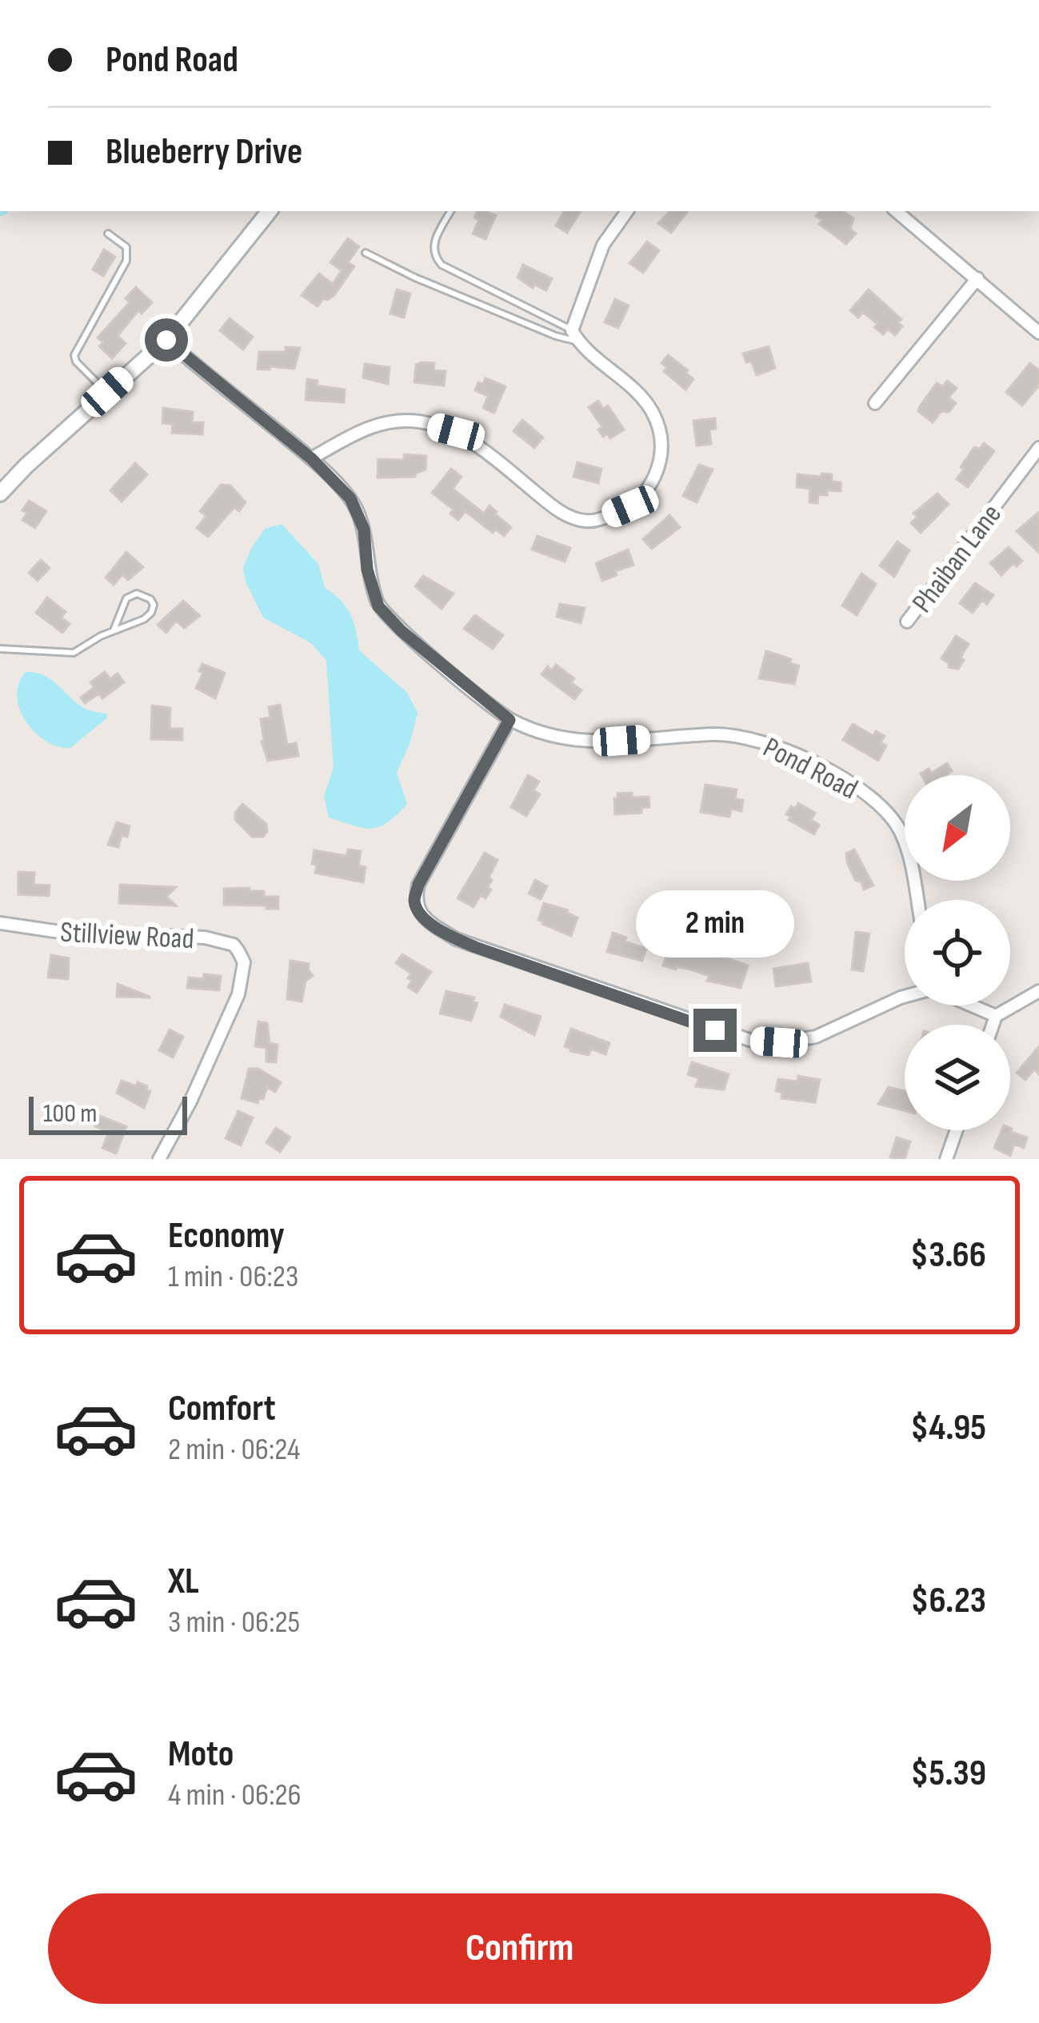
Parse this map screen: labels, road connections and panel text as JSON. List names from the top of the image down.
{
  "streets": {
    "street": ["Phaiban Lane", "Pond Road", "Stillview Road"]
  },
  "scale_bar": "100 m",
  "north": "bottom left",
  "page": {
    "banner": ["Pond Road", "Blueberry Drive"],
    "bubble": "2 min",
    "scale": "100 m",
    "list": [
      {
        "name": "Economy",
        "note": "1 min · 06:23",
        "value": "$3.66"
      },
      {
        "name": "Comfort",
        "note": "2 min · 06:24",
        "value": "$4.95"
      },
      {
        "name": "XL",
        "note": "3 min · 06:25",
        "value": "$6.23"
      },
      {
        "name": "Moto",
        "note": "4 min · 06:26",
        "value": "$5.39"
      }
    ],
    "buttons": "Confirm"
  }
}
